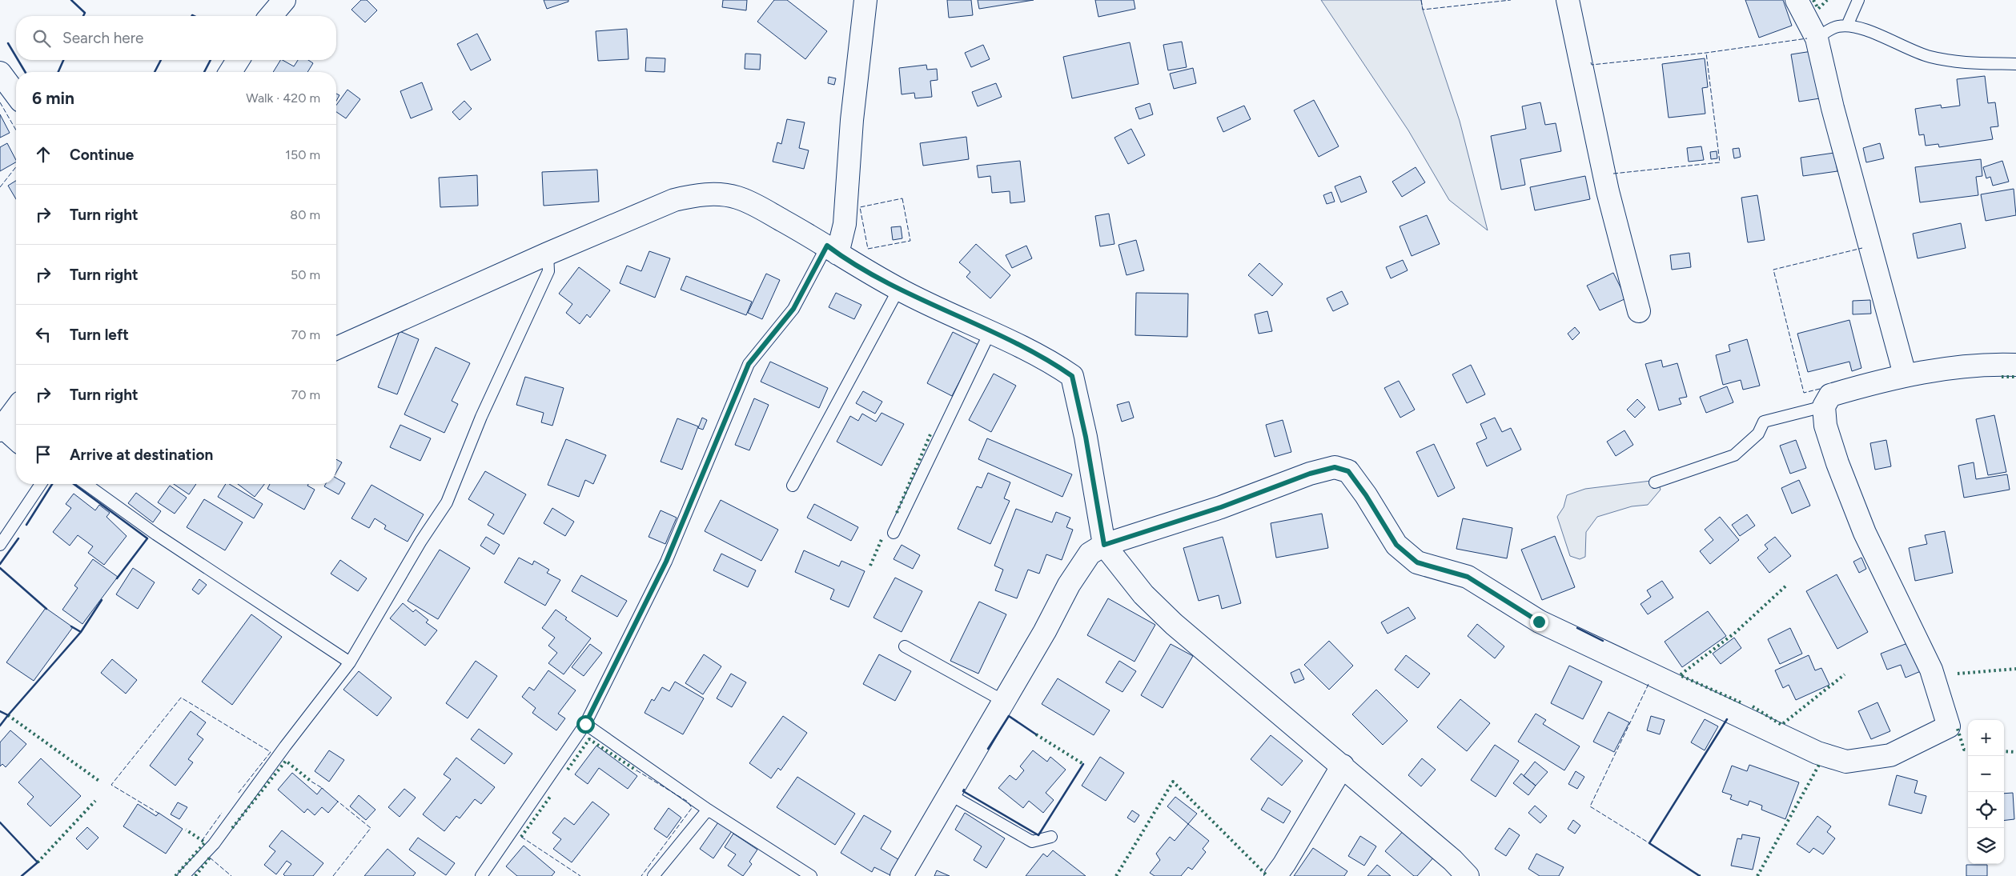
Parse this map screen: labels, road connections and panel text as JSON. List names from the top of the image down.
{
  "page": {
    "search": "Search here",
    "heading": ["6 min", "Walk · 420 m"],
    "list": [
      ["Continue", "150 m"],
      ["Turn right", "80 m"],
      ["Turn right", "50 m"],
      ["Turn left", "70 m"],
      ["Turn right", "70 m"],
      "Arrive at destination"
    ],
    "map_buttons": ["+", "−"]
  }
}
